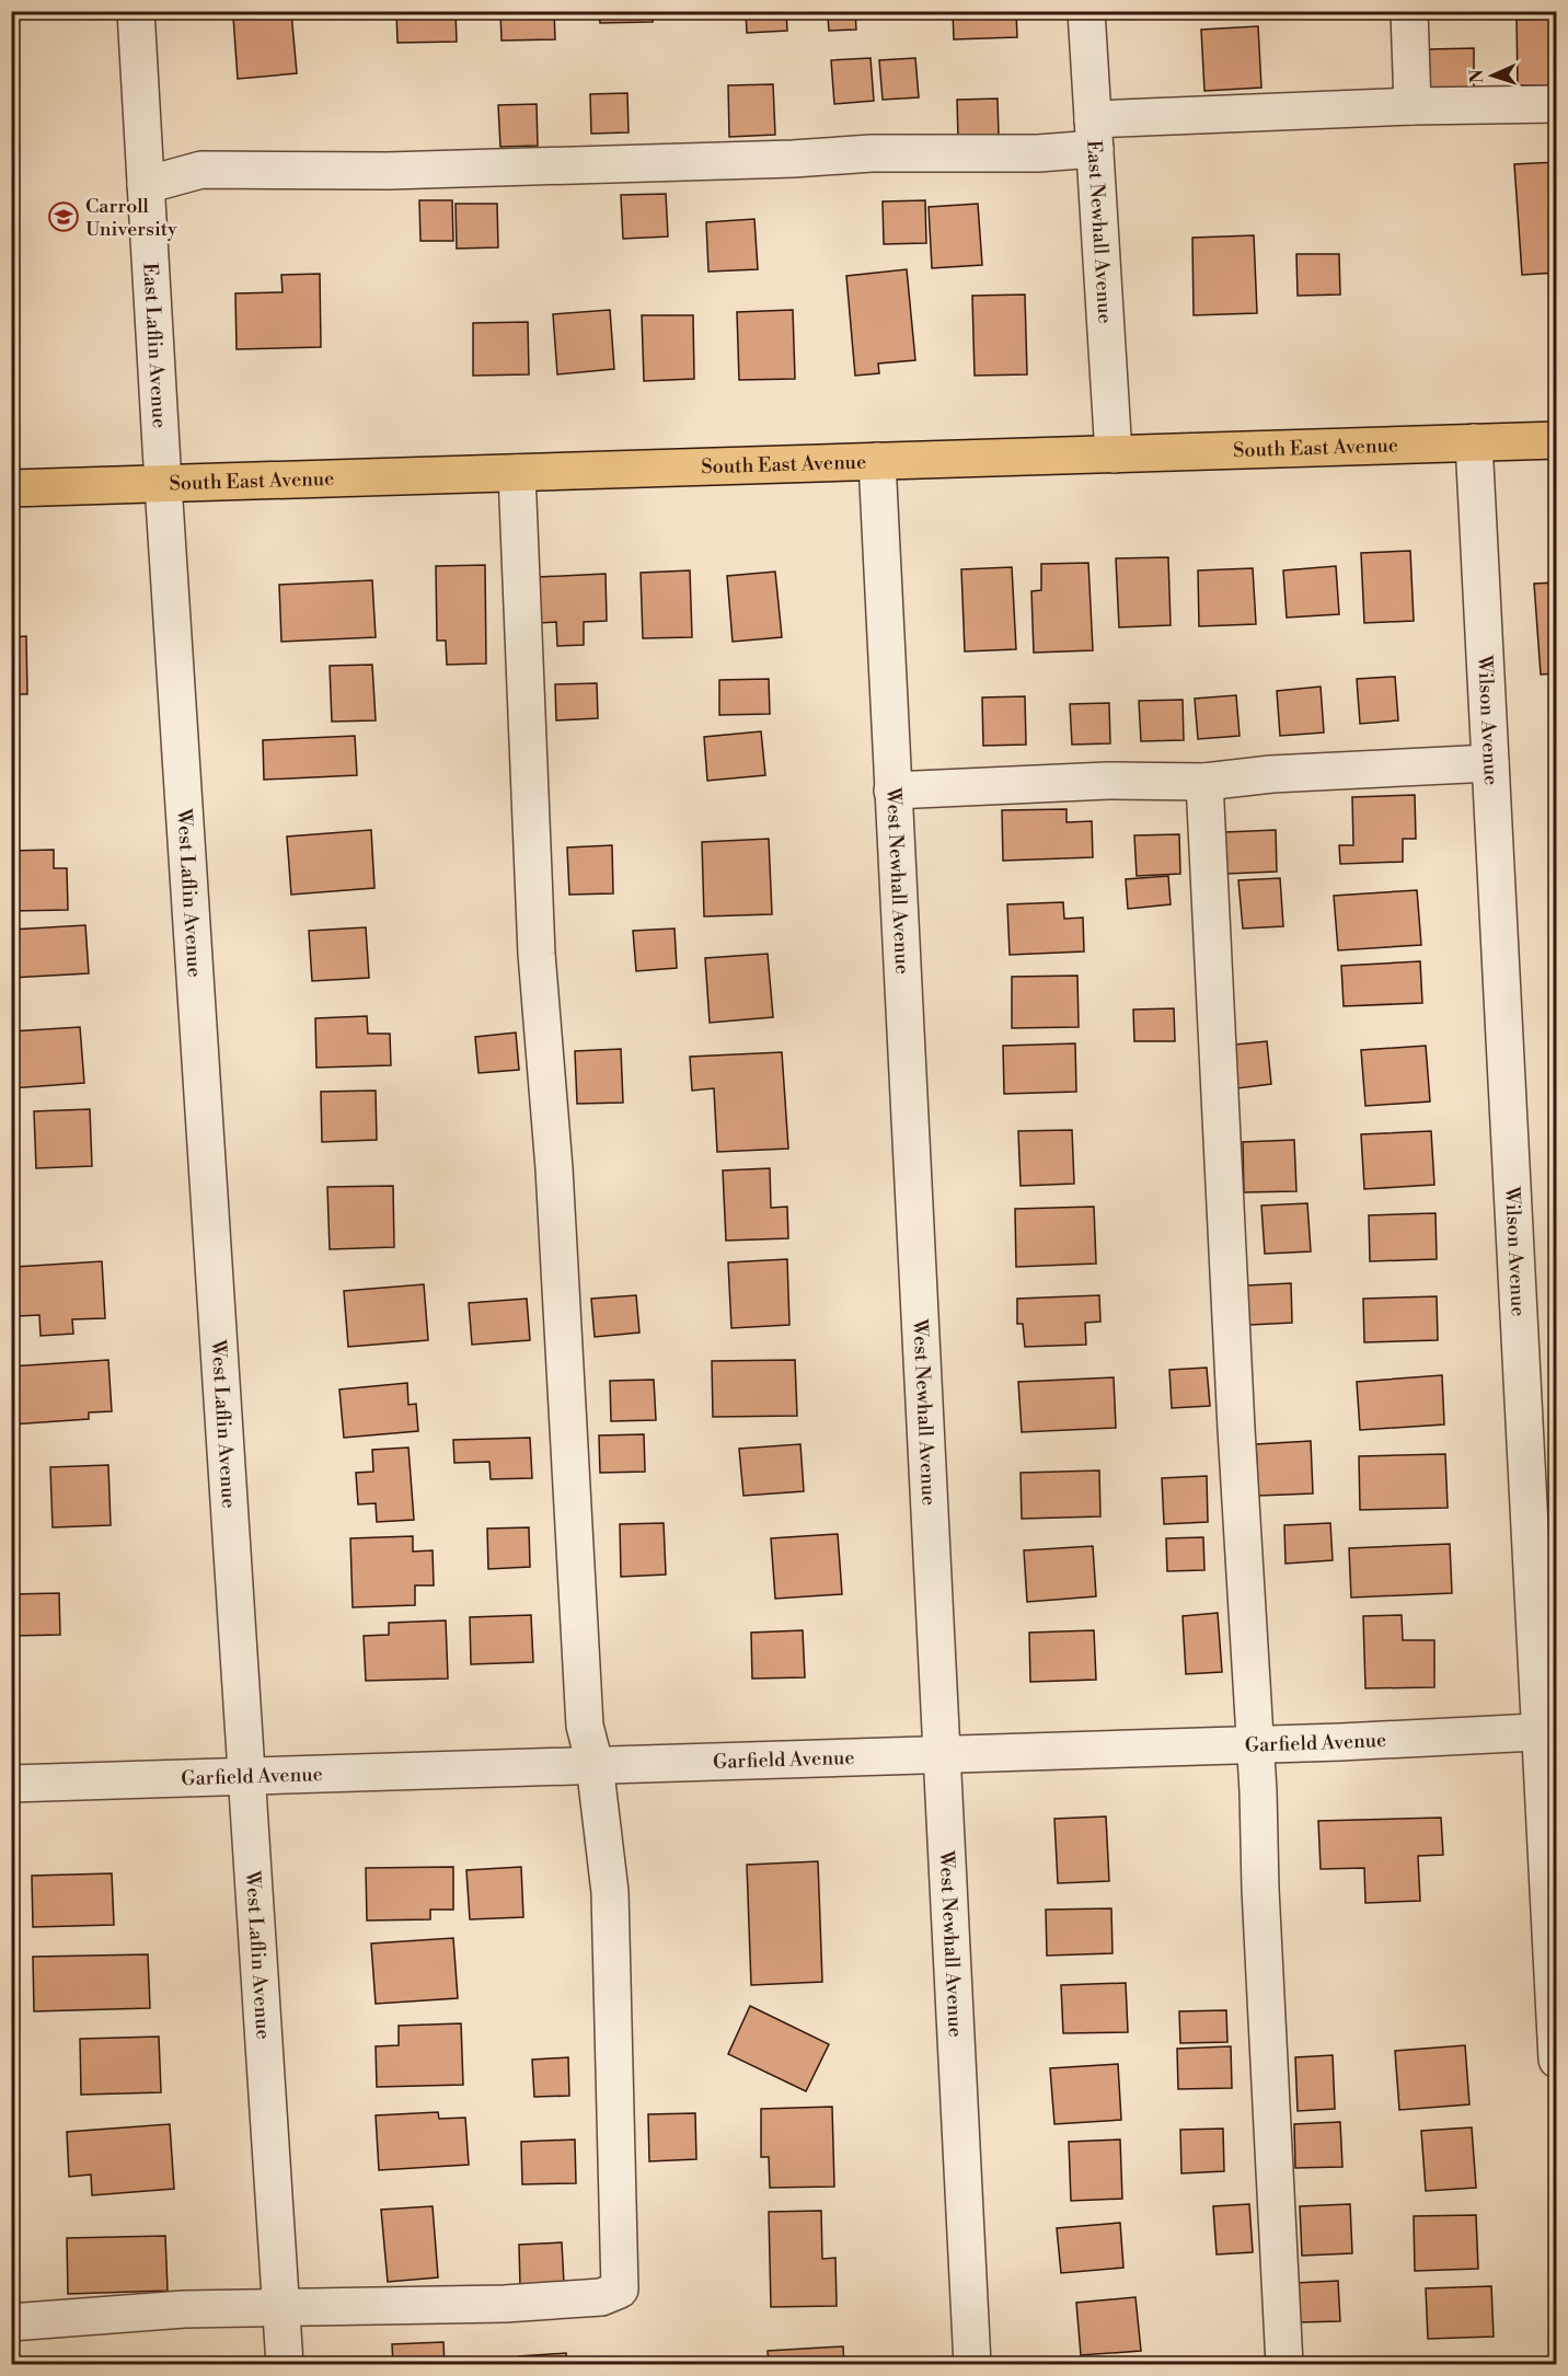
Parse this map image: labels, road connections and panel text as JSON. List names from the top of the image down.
{
  "streets": {
    "main road": ["South East Avenue"],
    "street": [
      "East Newhall Avenue",
      "East Laflin Avenue",
      "Wilson Avenue",
      "West Newhall Avenue",
      "West Laflin Avenue",
      "Garfield Avenue"
    ]
  },
  "crossings": [
    ["East Newhall Avenue", "South East Avenue"],
    ["East Laflin Avenue", "South East Avenue"],
    ["East Laflin Avenue", "West Laflin Avenue"],
    ["South East Avenue", "Wilson Avenue"],
    ["South East Avenue", "West Newhall Avenue"],
    ["South East Avenue", "West Laflin Avenue"],
    ["Wilson Avenue", "Garfield Avenue"],
    ["West Newhall Avenue", "Garfield Avenue"],
    ["West Laflin Avenue", "Garfield Avenue"]
  ],
  "places": {
    "school or university": ["Carroll University"]
  },
  "north": "left"
}
